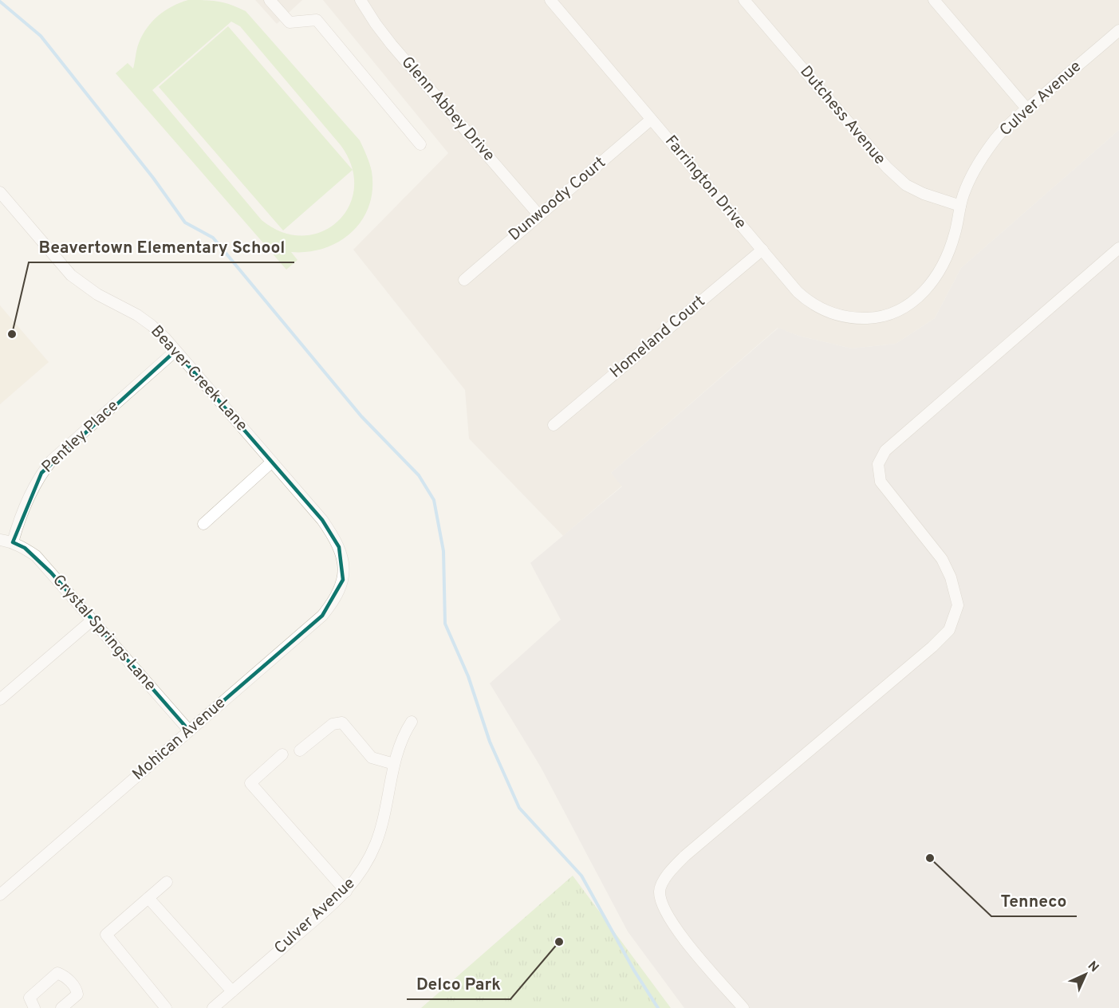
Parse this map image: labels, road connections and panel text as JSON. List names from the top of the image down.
{
  "streets": {
    "street": [
      "Culver Avenue",
      "Glenn Abbey Drive",
      "Dutchess Avenue",
      "Farrington Drive",
      "Dunwoody Court",
      "Homeland Court",
      "Beaver Creek Lane",
      "Pentley Place",
      "Crystal Springs Lane",
      "Mohican Avenue"
    ]
  },
  "crossings": [
    ["Culver Avenue", "Dutchess Avenue"],
    ["Culver Avenue", "Farrington Drive"],
    ["Glenn Abbey Drive", "Dunwoody Court"],
    ["Farrington Drive", "Dunwoody Court"],
    ["Farrington Drive", "Homeland Court"],
    ["Beaver Creek Lane", "Pentley Place"],
    ["Beaver Creek Lane", "Mohican Avenue"],
    ["Pentley Place", "Crystal Springs Lane"],
    ["Crystal Springs Lane", "Mohican Avenue"]
  ],
  "places": ["Beavertown Elementary School", "Tenneco", "Delco Park"],
  "north": "top right"
}
